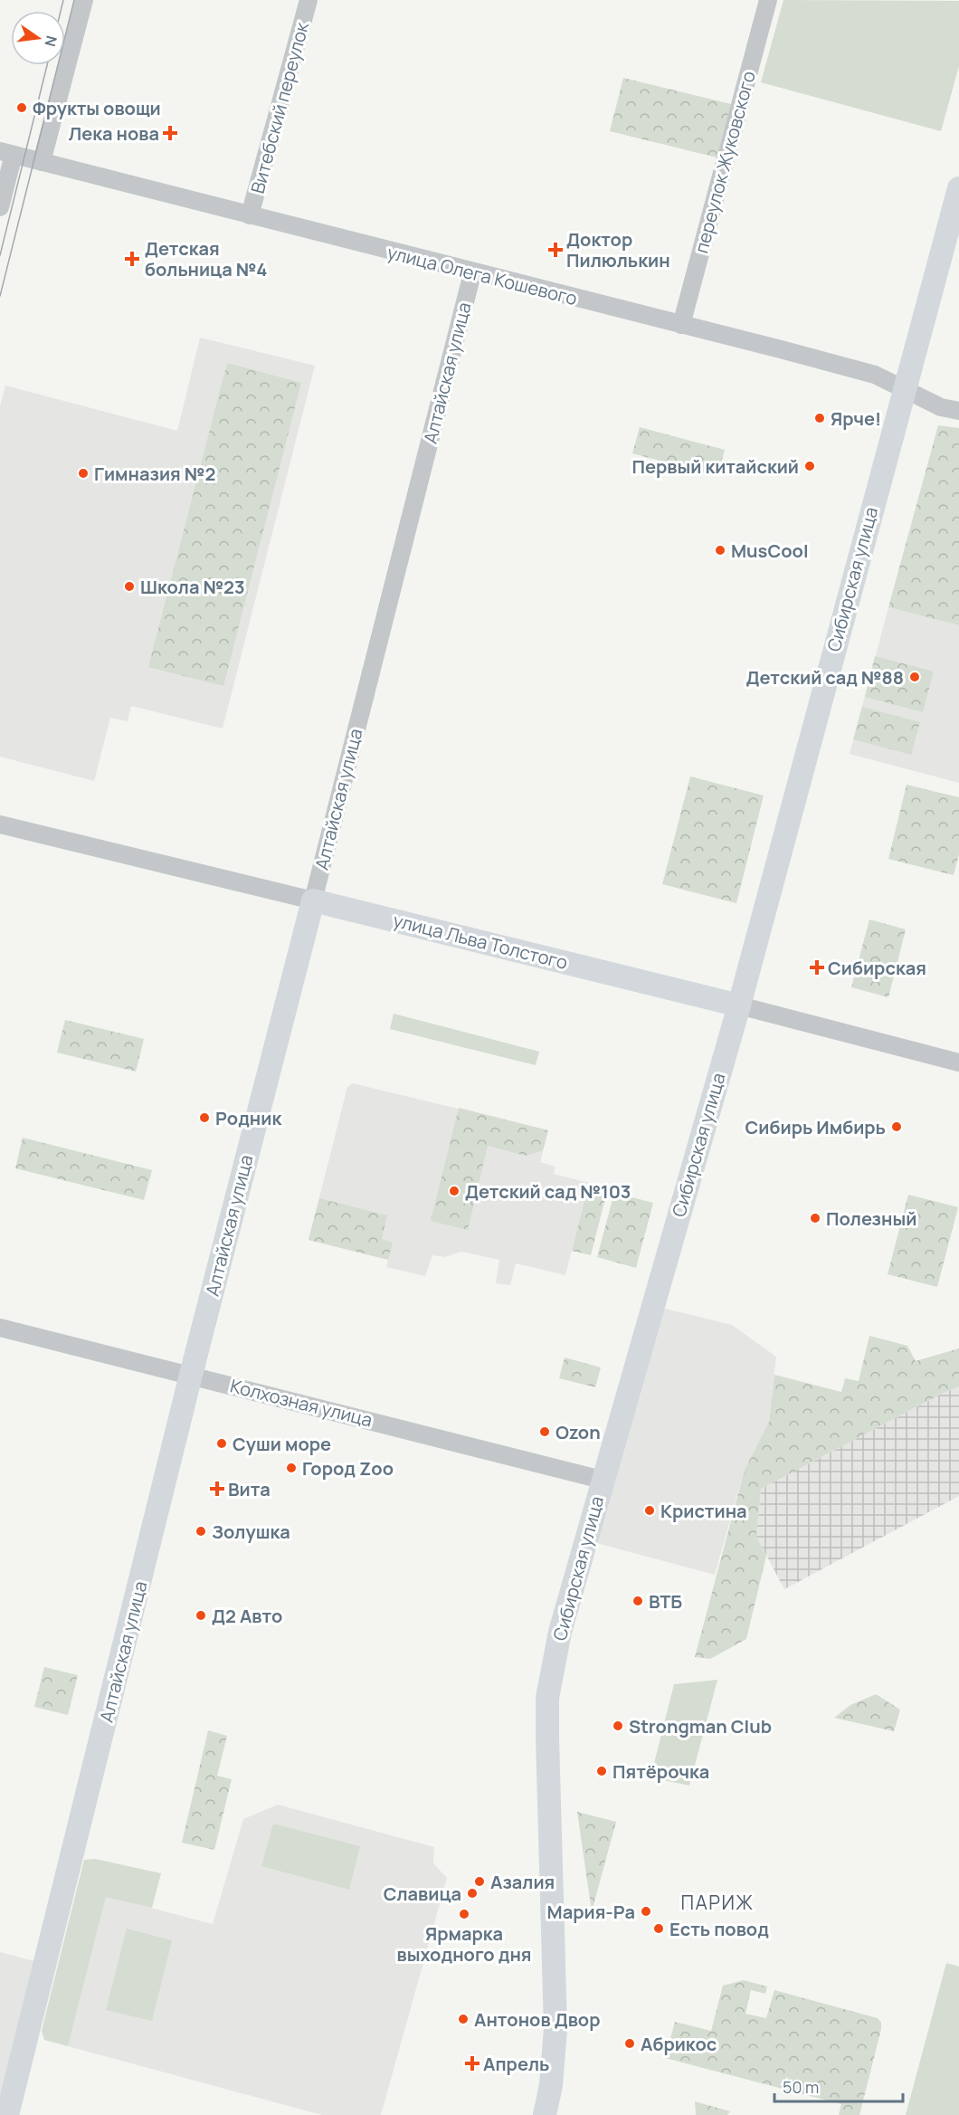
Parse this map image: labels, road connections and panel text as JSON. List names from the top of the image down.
{
  "streets": {
    "main road": ["Алтайская улица", "Сибирская улица", "улица Льва Толстого"],
    "street": [
      "Витебский переулок",
      "переулок Жуковского",
      "улица Олега Кошевого",
      "Колхозная улица"
    ]
  },
  "crossings": [
    ["Витебский переулок", "улица Олега Кошевого"],
    ["переулок Жуковского", "улица Олега Кошевого"],
    ["улица Олега Кошевого", "Алтайская улица"],
    ["улица Олега Кошевого", "Сибирская улица"],
    ["Алтайская улица", "улица Льва Толстого"],
    ["Алтайская улица", "Колхозная улица"],
    ["Сибирская улица", "улица Льва Толстого"],
    ["Сибирская улица", "Колхозная улица"]
  ],
  "districts": ["ПАРИЖ"],
  "places": {
    "other": [
      "Фрукты овощи",
      "Ярче!",
      "Первый китайский",
      "Гимназия №2",
      "MusCool",
      "Школа №23",
      "Детский сад №88",
      "Родник",
      "Сибирь Имбирь",
      "Детский сад №103",
      "Полезный",
      "Ozon",
      "Суши море",
      "Город Zoo",
      "Кристина",
      "Золушка",
      "ВТБ",
      "Д2 Авто",
      "Strongman Club",
      "Пятёрочка",
      "Азалия",
      "Славица",
      "Мария-Ра",
      "Ярмарка выходного дня",
      "Есть повод",
      "Антонов Двор",
      "Абрикос"
    ],
    "health": [
      "Лека нова",
      "Доктор Пилюлькин",
      "Детская больница №4",
      "Сибирская",
      "Вита",
      "Апрель"
    ]
  },
  "scale_bar": "50 m",
  "north": "right"
}
